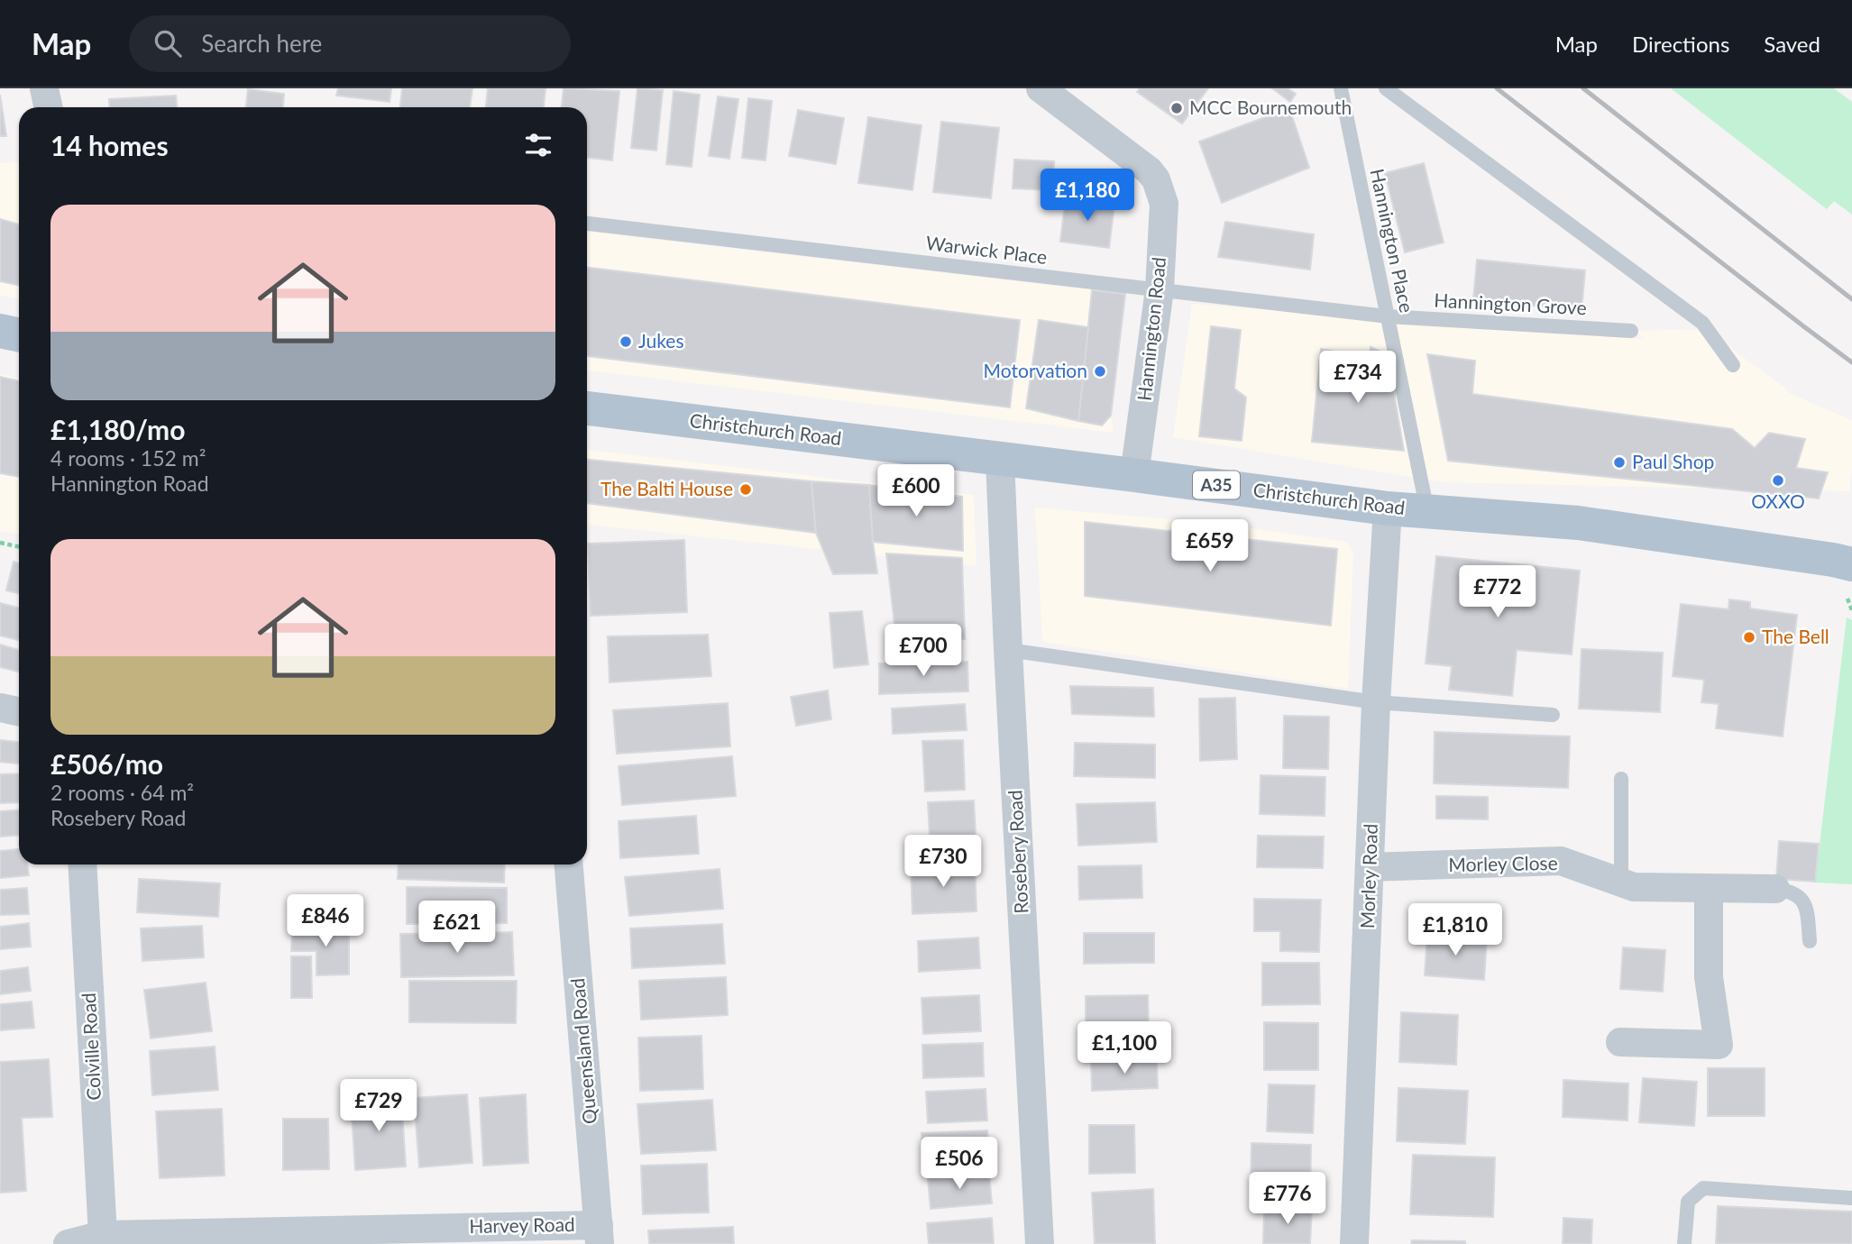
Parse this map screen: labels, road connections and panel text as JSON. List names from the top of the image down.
{
  "streets": {
    "main road": ["Christchurch Road", "A35"],
    "street": [
      "Hannington Road",
      "Rosebery Road",
      "Morley Close",
      "Morley Road",
      "Colville Road",
      "Queensland Road",
      "Harvey Road"
    ],
    "lane": ["Hannington Place", "Warwick Place", "Hannington Grove"]
  },
  "crossings": [
    ["Hannington Place", "Warwick Place"],
    ["Hannington Place", "Hannington Grove"],
    ["Hannington Place", "Christchurch Road"],
    ["Warwick Place", "Hannington Grove"],
    ["Warwick Place", "Hannington Road"],
    ["Hannington Road", "Christchurch Road"],
    ["Christchurch Road", "Rosebery Road"],
    ["Christchurch Road", "Morley Road"],
    ["Morley Close", "Morley Road"],
    ["Colville Road", "Harvey Road"],
    ["Queensland Road", "Harvey Road"]
  ],
  "places": [
    "MCC Bournemouth",
    "Jukes",
    "Motorvation",
    "Paul Shop",
    "OXXO",
    "The Balti House",
    "The Bell"
  ],
  "page": {
    "header": "Map",
    "search": "Search here",
    "nav": ["Map", "Directions", "Saved"],
    "heading": "14 homes",
    "price": [
      "£1,180",
      "£734",
      "£600",
      "£659",
      "£772",
      "£700",
      "£730",
      "£846",
      "£621",
      "£1,810",
      "£1,100",
      "£729",
      "£506",
      "£776"
    ],
    "list": [
      {
        "name": "£1,180/mo",
        "note": "4 rooms · 152 m² · Hannington Road"
      },
      {
        "name": "£506/mo",
        "note": "2 rooms · 64 m² · Rosebery Road"
      }
    ]
  }
}
